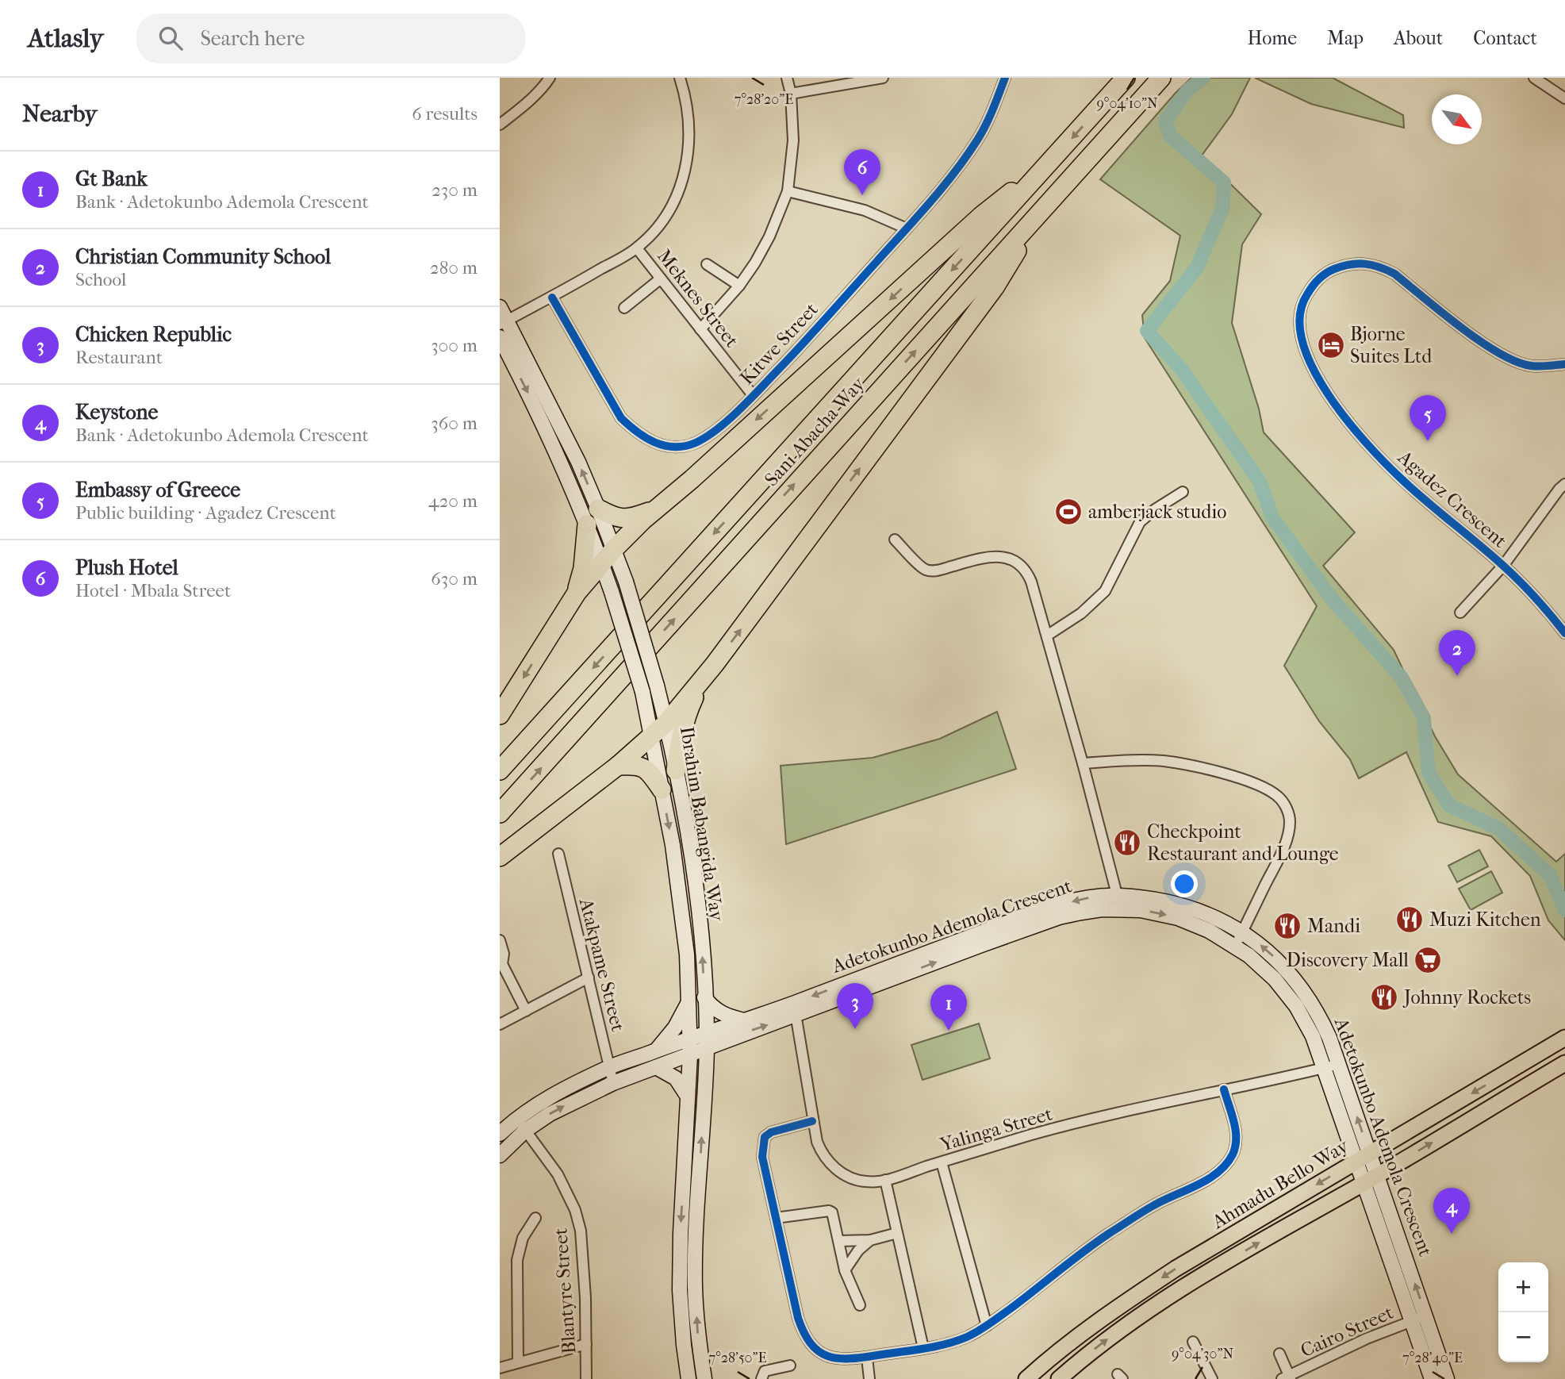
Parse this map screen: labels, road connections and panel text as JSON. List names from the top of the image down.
{
  "streets": {
    "highway": ["Sani Abacha Way"],
    "main road": ["Ibrahim Babangida Way", "Adetokunbo Ademola Crescent", "Ahmadu Bello Way"],
    "street": [
      "Meknes Street",
      "Kitwe Street",
      "Agadez Crescent",
      "Atakpame Street",
      "Yalinga Street",
      "Blantyre Street",
      "Cairo Street"
    ]
  },
  "crossings": [
    ["Meknes Street", "Kitwe Street"],
    ["Ibrahim Babangida Way", "Adetokunbo Ademola Crescent"],
    ["Adetokunbo Ademola Crescent", "Atakpame Street"],
    ["Adetokunbo Ademola Crescent", "Yalinga Street"],
    ["Adetokunbo Ademola Crescent", "Ahmadu Bello Way"],
    ["Adetokunbo Ademola Crescent", "Blantyre Street"],
    ["Adetokunbo Ademola Crescent", "Cairo Street"]
  ],
  "places": {
    "hotel": ["Bjorne Suites Ltd"],
    "sports": ["amberjack studio"],
    "restaurant": [
      "Checkpoint Restaurant and Lounge",
      "Muzi Kitchen",
      "Mandi",
      "Johnny Rockets"
    ],
    "supermarket": ["Discovery Mall"]
  },
  "north": "bottom right",
  "page": {
    "header": "Atlasly",
    "search": "Search here",
    "nav": [
      "Home",
      "Map",
      "About",
      "Contact"
    ],
    "heading": ["Nearby", "6 results"],
    "pins": [
      "6",
      "5",
      "2",
      "3",
      "1",
      "4"
    ],
    "list": [
      {
        "mark": "1",
        "name": "Gt Bank",
        "note": "Bank · Adetokunbo Ademola Crescent",
        "value": "230 m"
      },
      {
        "mark": "2",
        "name": "Christian Community School",
        "note": "School",
        "value": "280 m"
      },
      {
        "mark": "3",
        "name": "Chicken Republic",
        "note": "Restaurant",
        "value": "300 m"
      },
      {
        "mark": "4",
        "name": "Keystone",
        "note": "Bank · Adetokunbo Ademola Crescent",
        "value": "360 m"
      },
      {
        "mark": "5",
        "name": "Embassy of Greece",
        "note": "Public building · Agadez Crescent",
        "value": "420 m"
      },
      {
        "mark": "6",
        "name": "Plush Hotel",
        "note": "Hotel · Mbala Street",
        "value": "630 m"
      }
    ],
    "map_buttons": ["+", "−"]
  },
  "coordinates": [
    "7°28'20\"E",
    "9°04'10\"N",
    "9°04'30\"N",
    "7°28'50\"E",
    "7°28'40\"E"
  ]
}
